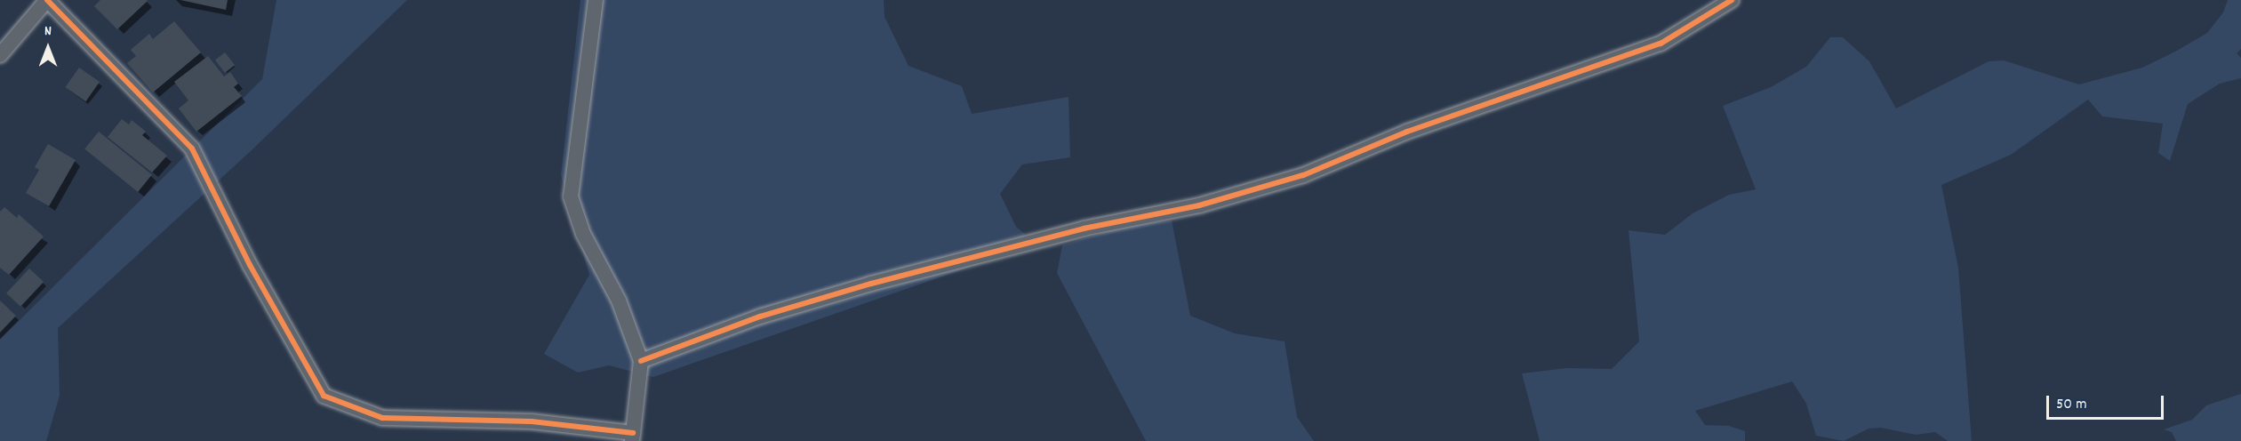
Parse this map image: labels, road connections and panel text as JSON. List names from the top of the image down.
{
  "scale_bar": "50 m",
  "north": "top"
}
